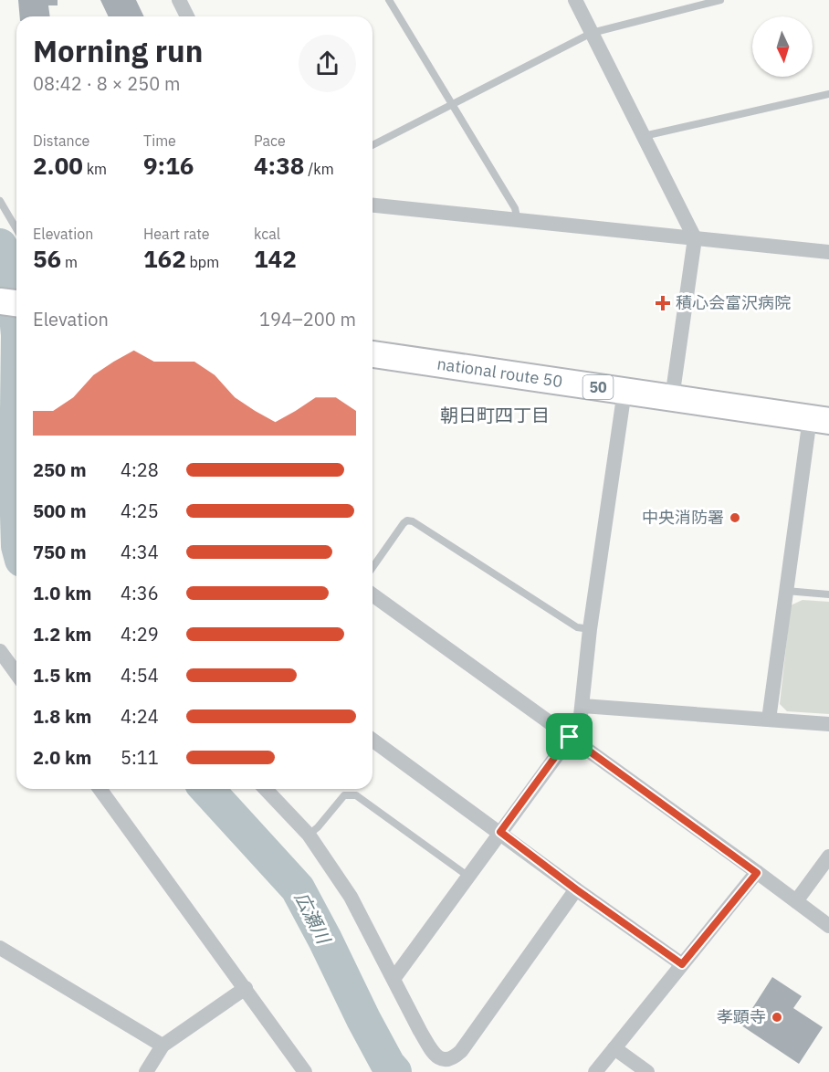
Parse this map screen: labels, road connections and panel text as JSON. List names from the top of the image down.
{
  "streets": {
    "highway": ["national route 50", "50"]
  },
  "districts": ["朝日町四丁目"],
  "water": ["広瀬川"],
  "places": {
    "health": ["積心会富沢病院"],
    "other": ["中央消防署", "孝顕寺"]
  },
  "north": "bottom",
  "page": {
    "heading": ["Morning run", "08:42 · 8 × 250 m"],
    "stats": [
      ["Distance", "2.00 km"],
      ["Time", "9:16"],
      ["Pace", "4:38 /km"],
      ["Elevation", "56 m"],
      ["Heart rate", "162 bpm"],
      ["kcal", "142"]
    ],
    "chart": ["Elevation", "194–200 m"],
    "list": [
      {
        "name": "250 m",
        "note": "4:28"
      },
      {
        "name": "500 m",
        "note": "4:25"
      },
      {
        "name": "750 m",
        "note": "4:34"
      },
      {
        "name": "1.0 km",
        "note": "4:36"
      },
      {
        "name": "1.2 km",
        "note": "4:29"
      },
      {
        "name": "1.5 km",
        "note": "4:54"
      },
      {
        "name": "1.8 km",
        "note": "4:24"
      },
      {
        "name": "2.0 km",
        "note": "5:11"
      }
    ]
  }
}
